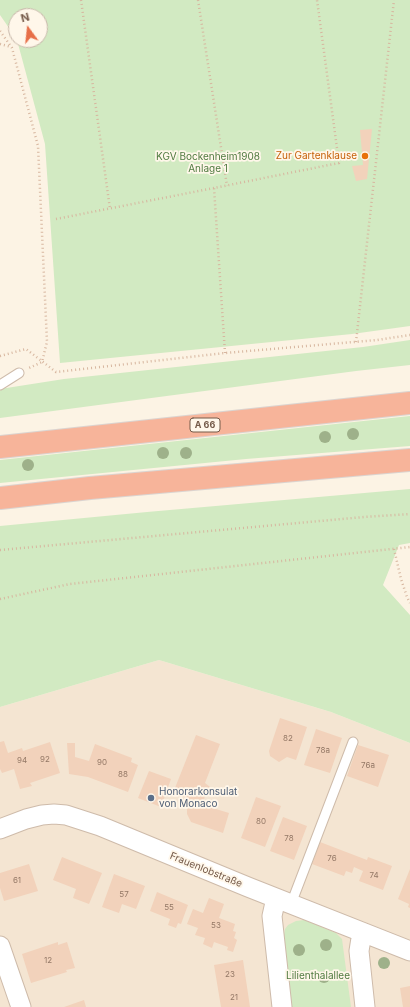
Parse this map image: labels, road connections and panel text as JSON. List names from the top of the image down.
{
  "streets": {
    "highway": ["A 66"],
    "street": ["Frauenlobstraße"]
  },
  "parks": ["KGV Bockenheim1908 Anlage 1", "Lilienthalallee"],
  "places": ["Zur Gartenklause", "Honorarkonsulat von Monaco"],
  "house_numbers": [
    "82",
    "78a",
    "92",
    "94",
    "90",
    "76a",
    "88",
    "80",
    "78",
    "76",
    "74",
    "61",
    "57",
    "55",
    "53",
    "12",
    "23",
    "21"
  ],
  "north": "top"
}
